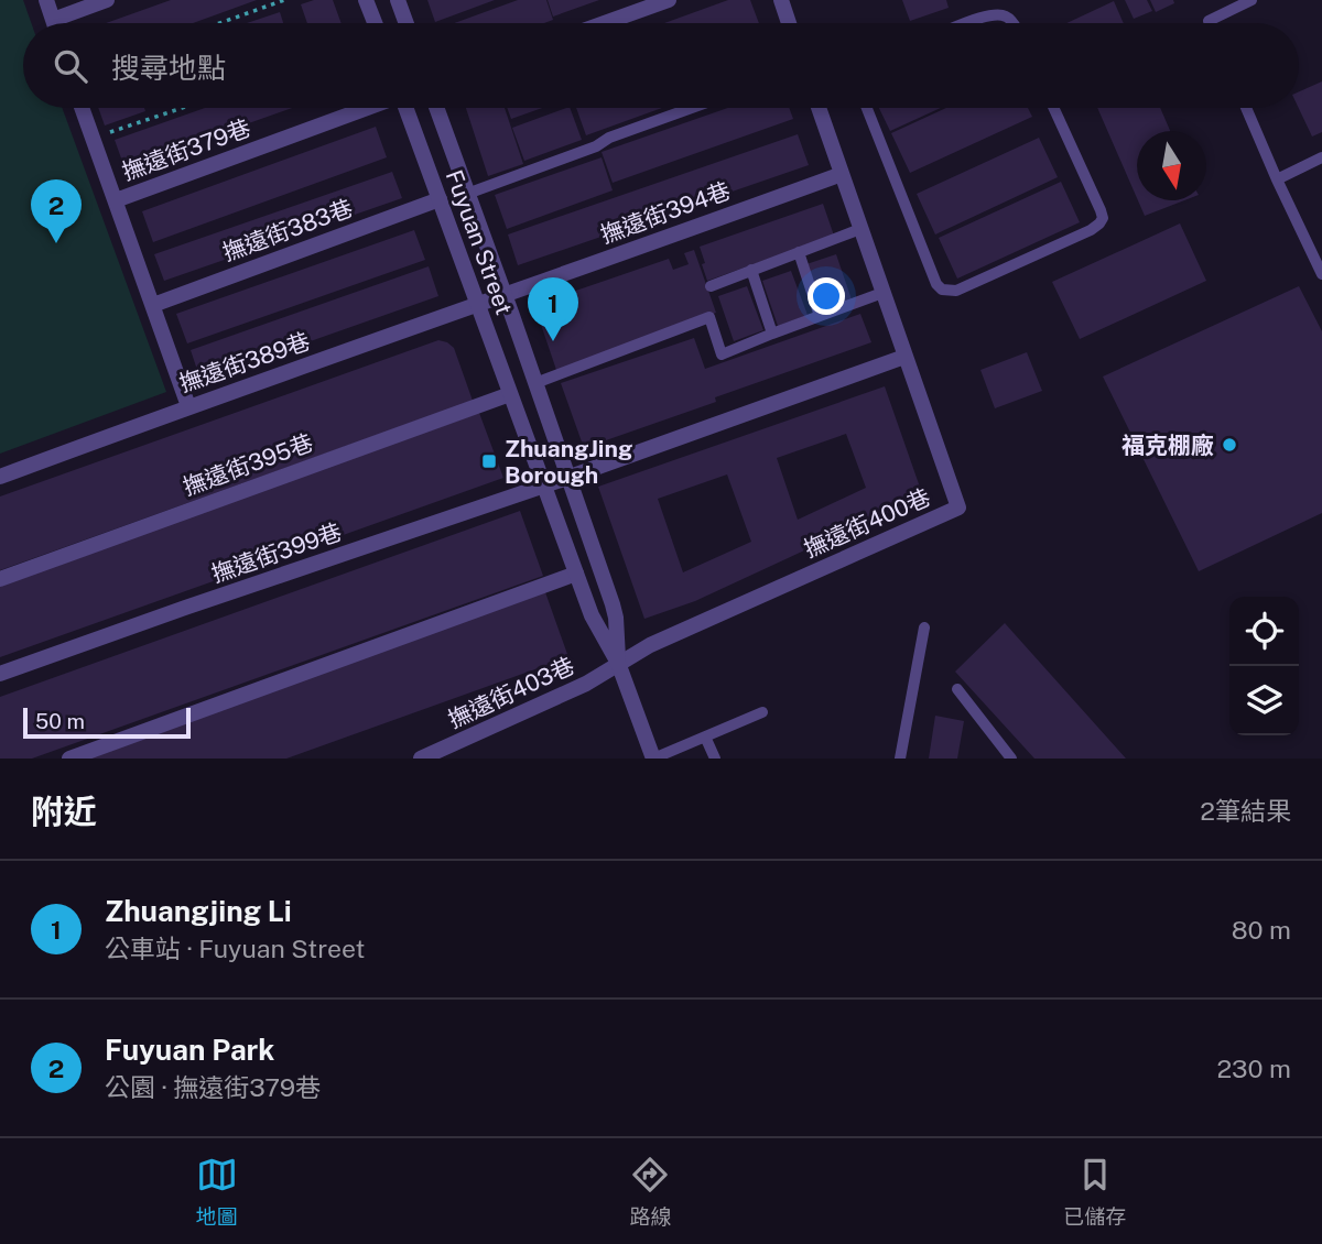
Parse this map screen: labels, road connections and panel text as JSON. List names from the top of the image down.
{
  "streets": {
    "street": [
      "撫遠街379巷",
      "撫遠街394巷",
      "撫遠街383巷",
      "Fuyuan Street",
      "撫遠街389巷",
      "撫遠街395巷",
      "撫遠街400巷",
      "撫遠街399巷",
      "撫遠街403巷"
    ]
  },
  "crossings": [
    ["撫遠街394巷", "Fuyuan Street"],
    ["撫遠街394巷", "撫遠街389巷"],
    ["撫遠街383巷", "Fuyuan Street"],
    ["Fuyuan Street", "撫遠街389巷"],
    ["Fuyuan Street", "撫遠街395巷"],
    ["Fuyuan Street", "撫遠街400巷"],
    ["Fuyuan Street", "撫遠街399巷"],
    ["Fuyuan Street", "撫遠街403巷"],
    ["撫遠街400巷", "撫遠街403巷"]
  ],
  "places": {
    "other": ["福克棚廠"],
    "transit": ["ZhuangJing Borough"]
  },
  "scale_bar": "50 m",
  "north": "bottom",
  "page": {
    "search": "搜尋地點",
    "pins": ["2", "1"],
    "scale": "50 m",
    "heading": ["附近", "2筆結果"],
    "list": [
      {
        "mark": "1",
        "name": "Zhuangjing Li",
        "note": "公車站 · Fuyuan Street",
        "value": "80 m"
      },
      {
        "mark": "2",
        "name": "Fuyuan Park",
        "note": "公園 · 撫遠街379巷",
        "value": "230 m"
      }
    ],
    "nav": ["地圖", "路線", "已儲存"]
  }
}
